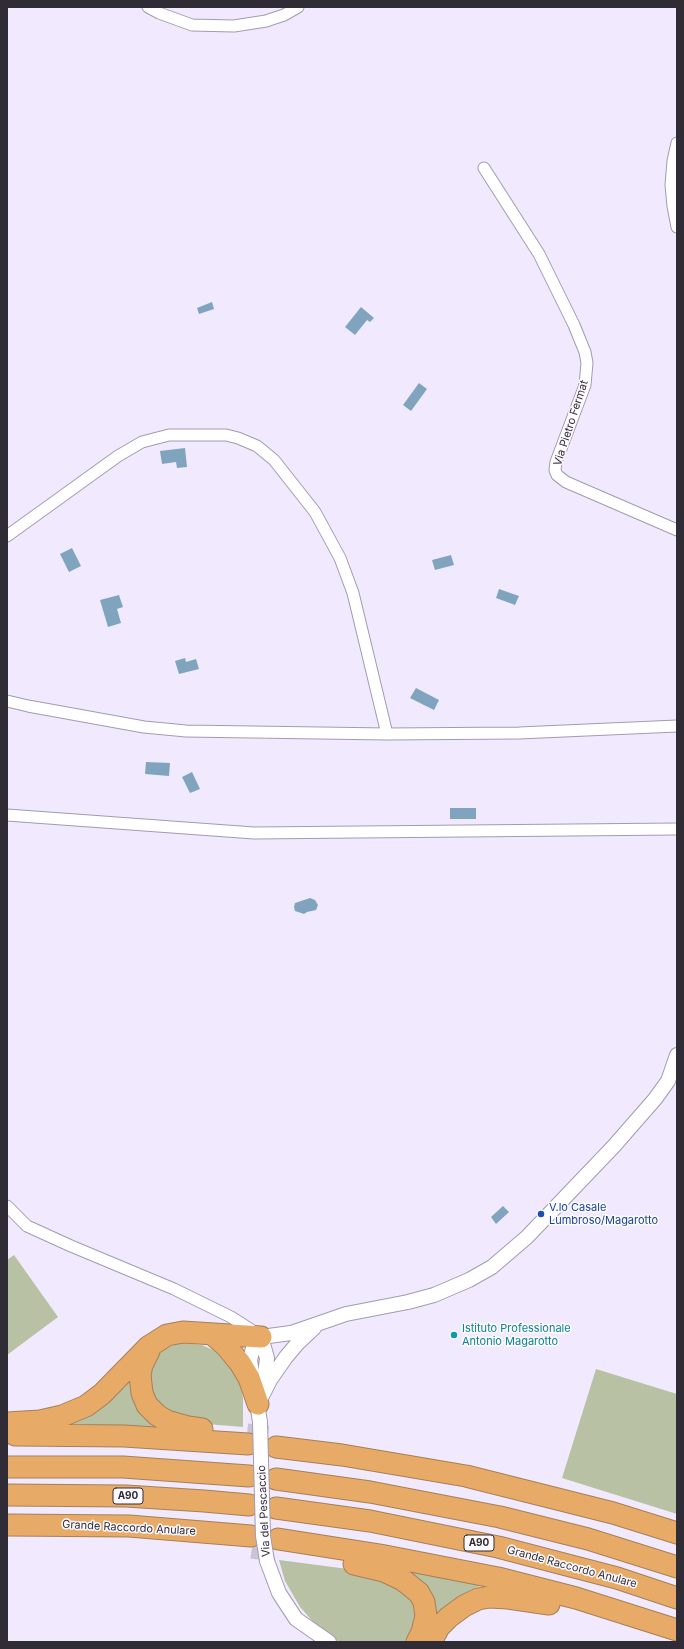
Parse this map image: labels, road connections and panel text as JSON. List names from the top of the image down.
{
  "streets": {
    "highway": ["A90", "Grande Raccordo Anulare"],
    "street": ["Via Pietro Fermat", "Via del Pescaccio"]
  },
  "crossings": [
    ["Via del Pescaccio", "Grande Raccordo Anulare"]
  ],
  "places": ["V.lo Casale Lumbroso/Magarotto", "Istituto Professionale Antonio Magarotto"]
}
